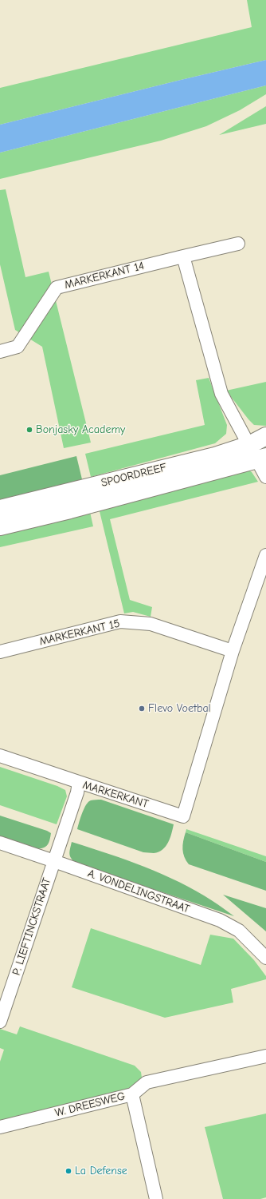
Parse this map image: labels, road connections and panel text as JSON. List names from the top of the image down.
{
  "streets": {
    "main road": ["SPOORDREEF"],
    "street": [
      "MARKERKANT 14",
      "MARKERKANT 15",
      "MARKERKANT",
      "A. VONDELINGSTRAAT",
      "P. LIEFTINCKSTRAAT",
      "W. DREESWEG"
    ]
  },
  "crossings": [
    ["MARKERKANT 15", "MARKERKANT"],
    ["MARKERKANT", "P. LIEFTINCKSTRAAT"],
    ["A. VONDELINGSTRAAT", "P. LIEFTINCKSTRAAT"]
  ],
  "places": ["Bonjasky Academy", "Flevo Voetbal", "La Defense"]
}
